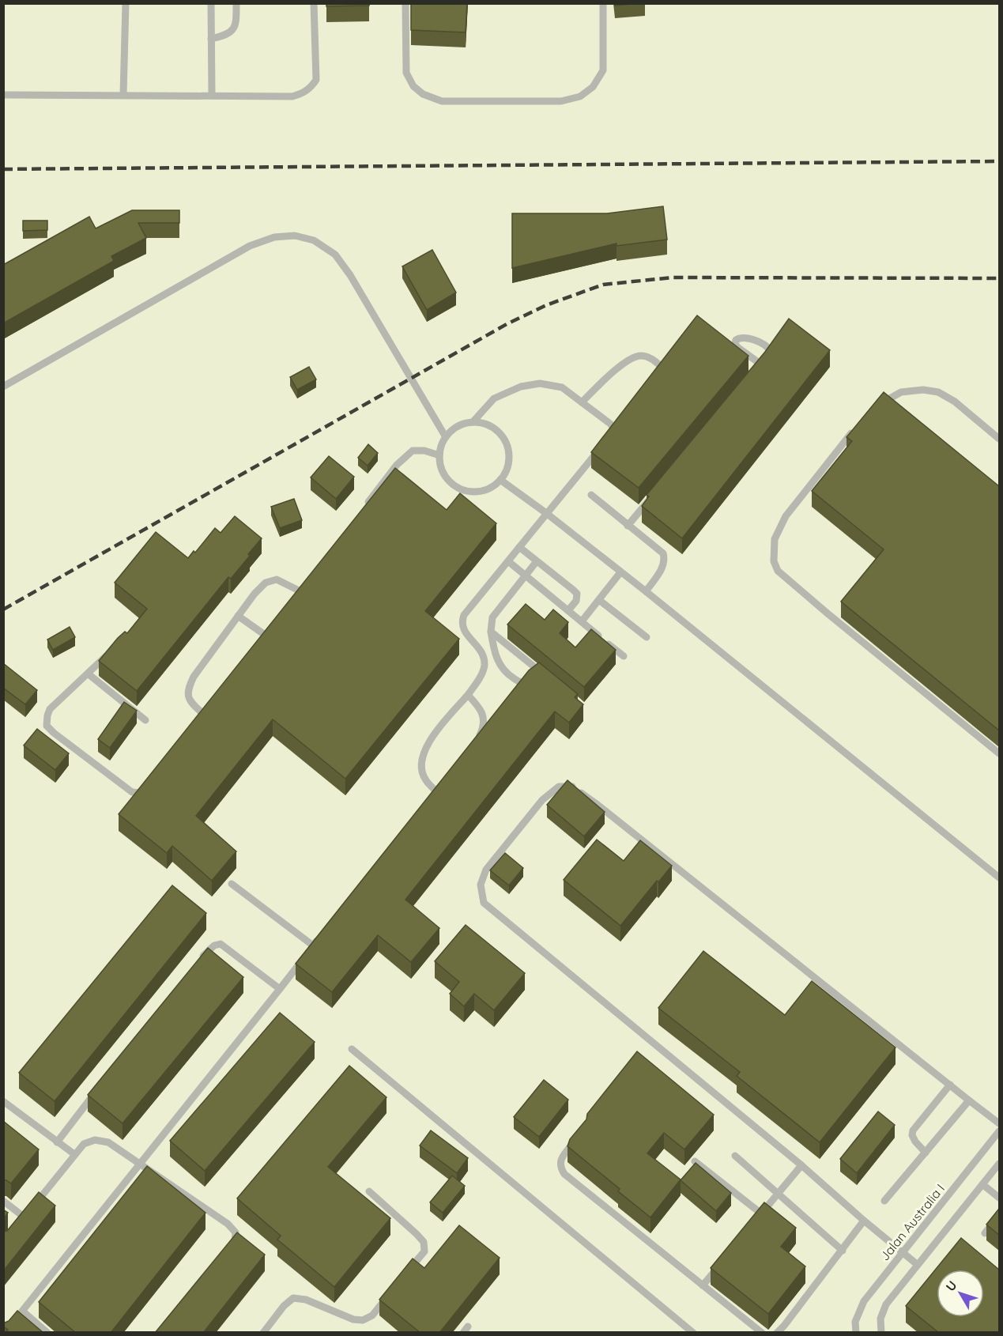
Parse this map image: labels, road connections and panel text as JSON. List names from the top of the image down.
{
  "streets": {
    "lane": ["Jalan Australia I"]
  },
  "north": "top left"
}
